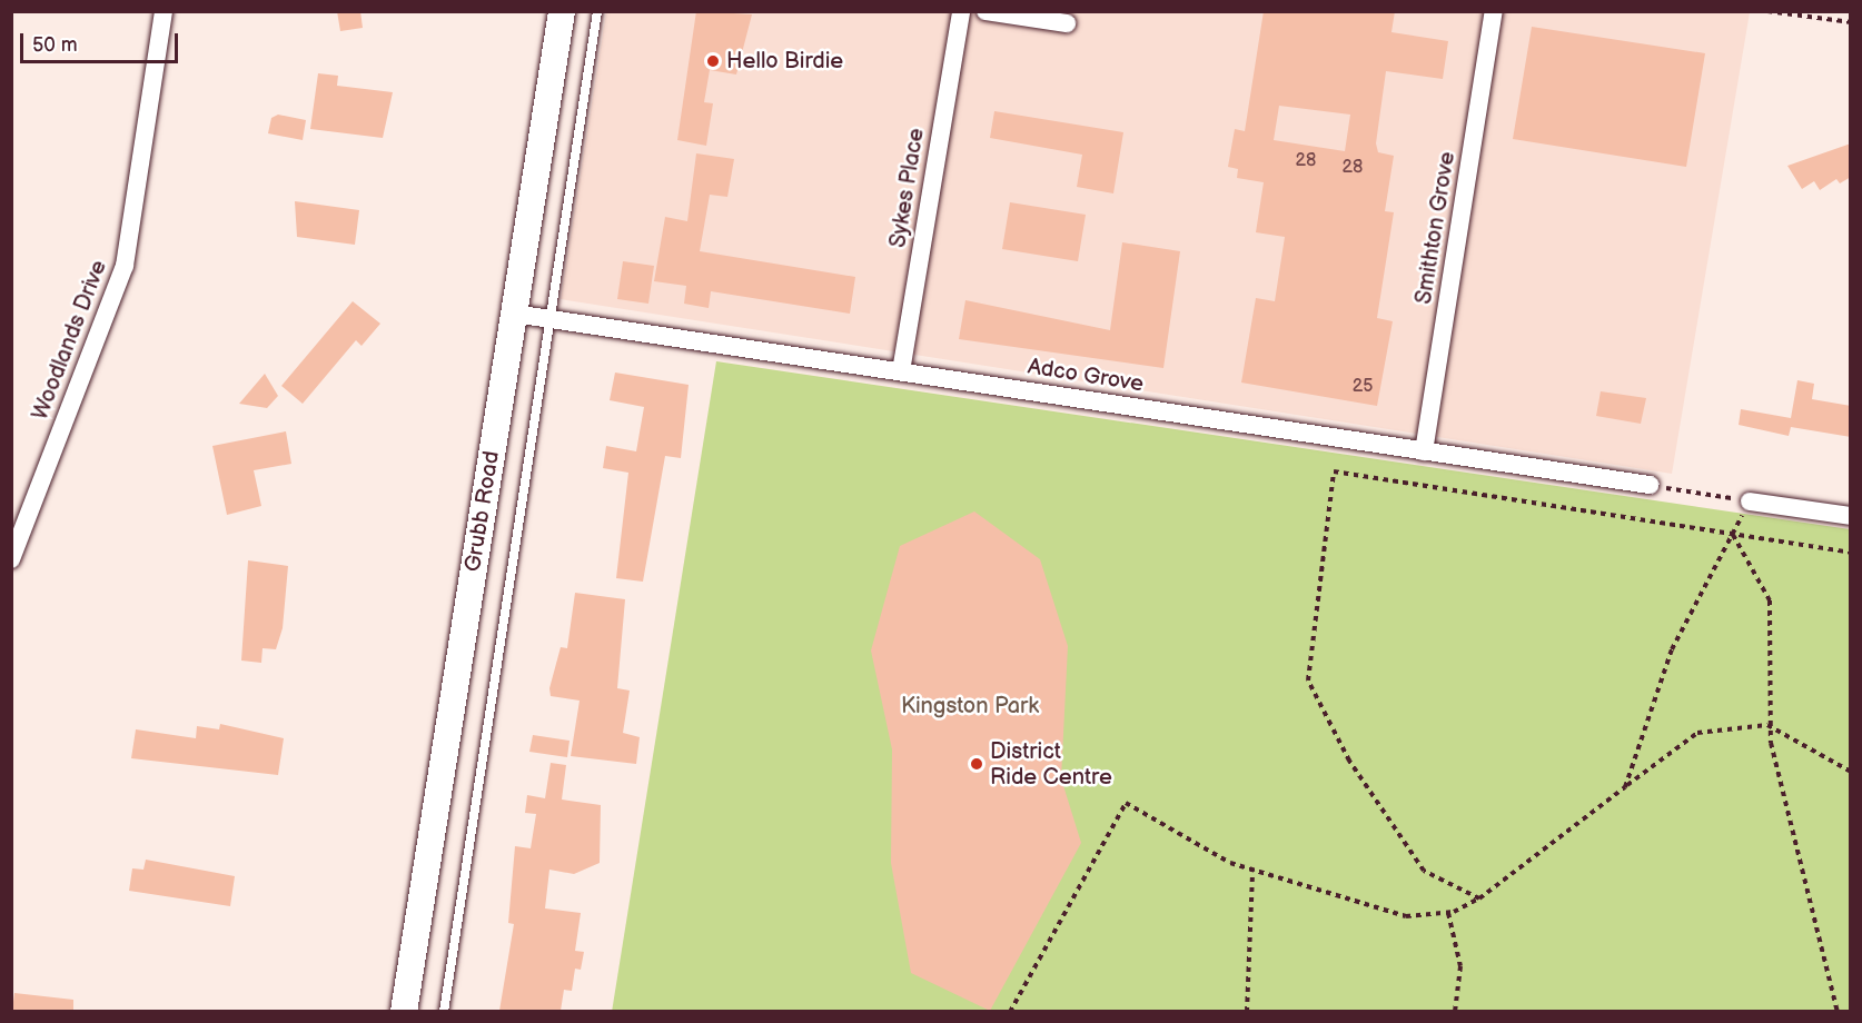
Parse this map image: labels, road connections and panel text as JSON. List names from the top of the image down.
{
  "streets": {
    "main road": ["Grubb Road"],
    "street": [
      "Sykes Place",
      "Smithton Grove",
      "Woodlands Drive",
      "Adco Grove"
    ]
  },
  "crossings": [
    ["Sykes Place", "Adco Grove"],
    ["Smithton Grove", "Adco Grove"],
    ["Adco Grove", "Grubb Road"]
  ],
  "parks": ["Kingston Park"],
  "places": ["Hello Birdie", "District Ride Centre"],
  "house_numbers": ["28", "28", "25"],
  "scale_bar": "50 m"
}
